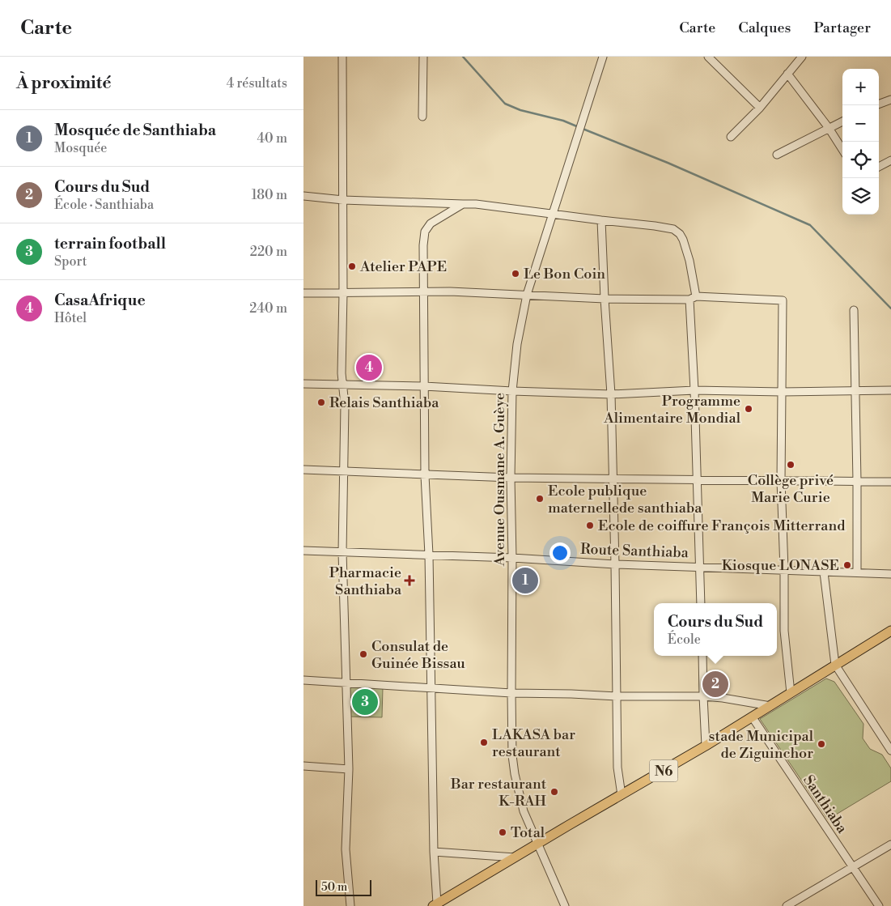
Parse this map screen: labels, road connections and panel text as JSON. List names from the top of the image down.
{
  "streets": {
    "main road": ["N6"],
    "street": ["Avenue Ousmane A. Guèye", "Route Santhiaba", "Santhiaba"]
  },
  "crossings": [
    ["Avenue Ousmane A. Guèye", "Route Santhiaba"],
    ["Avenue Ousmane A. Guèye", "N6"],
    ["N6", "Santhiaba"]
  ],
  "places": {
    "other": [
      "Atelier PAPE",
      "Le Bon Coin",
      "Relais Santhiaba",
      "Programme Alimentaire Mondial",
      "Collège privé Marie Curie",
      "Ecole publique maternellede santhiaba",
      "Ecole de coiffure François Mitterrand",
      "Kiosque LONASE",
      "Consulat de Guinée Bissau",
      "LAKASA bar restaurant",
      "stade Municipal de Ziguinchor",
      "Bar restaurant K-RAH",
      "Total"
    ],
    "health": ["Pharmacie Santhiaba"]
  },
  "scale_bar": "50 m",
  "page": {
    "header": "Carte",
    "nav": ["Carte", "Calques", "Partager"],
    "heading": ["À proximité", "4 résultats"],
    "map_buttons": ["+", "−"],
    "list": [
      {
        "mark": "1",
        "name": "Mosquée de Santhiaba",
        "note": "Mosquée",
        "value": "40 m"
      },
      {
        "mark": "2",
        "name": "Cours du Sud",
        "note": "École · Santhiaba",
        "value": "180 m"
      },
      {
        "mark": "3",
        "name": "terrain football",
        "note": "Sport",
        "value": "220 m"
      },
      {
        "mark": "4",
        "name": "CasaAfrique",
        "note": "Hôtel",
        "value": "240 m"
      }
    ],
    "pins": [
      "4",
      "1",
      "2",
      "3"
    ],
    "popup": ["Cours du Sud", "École"],
    "scale": "50 m"
  }
}
